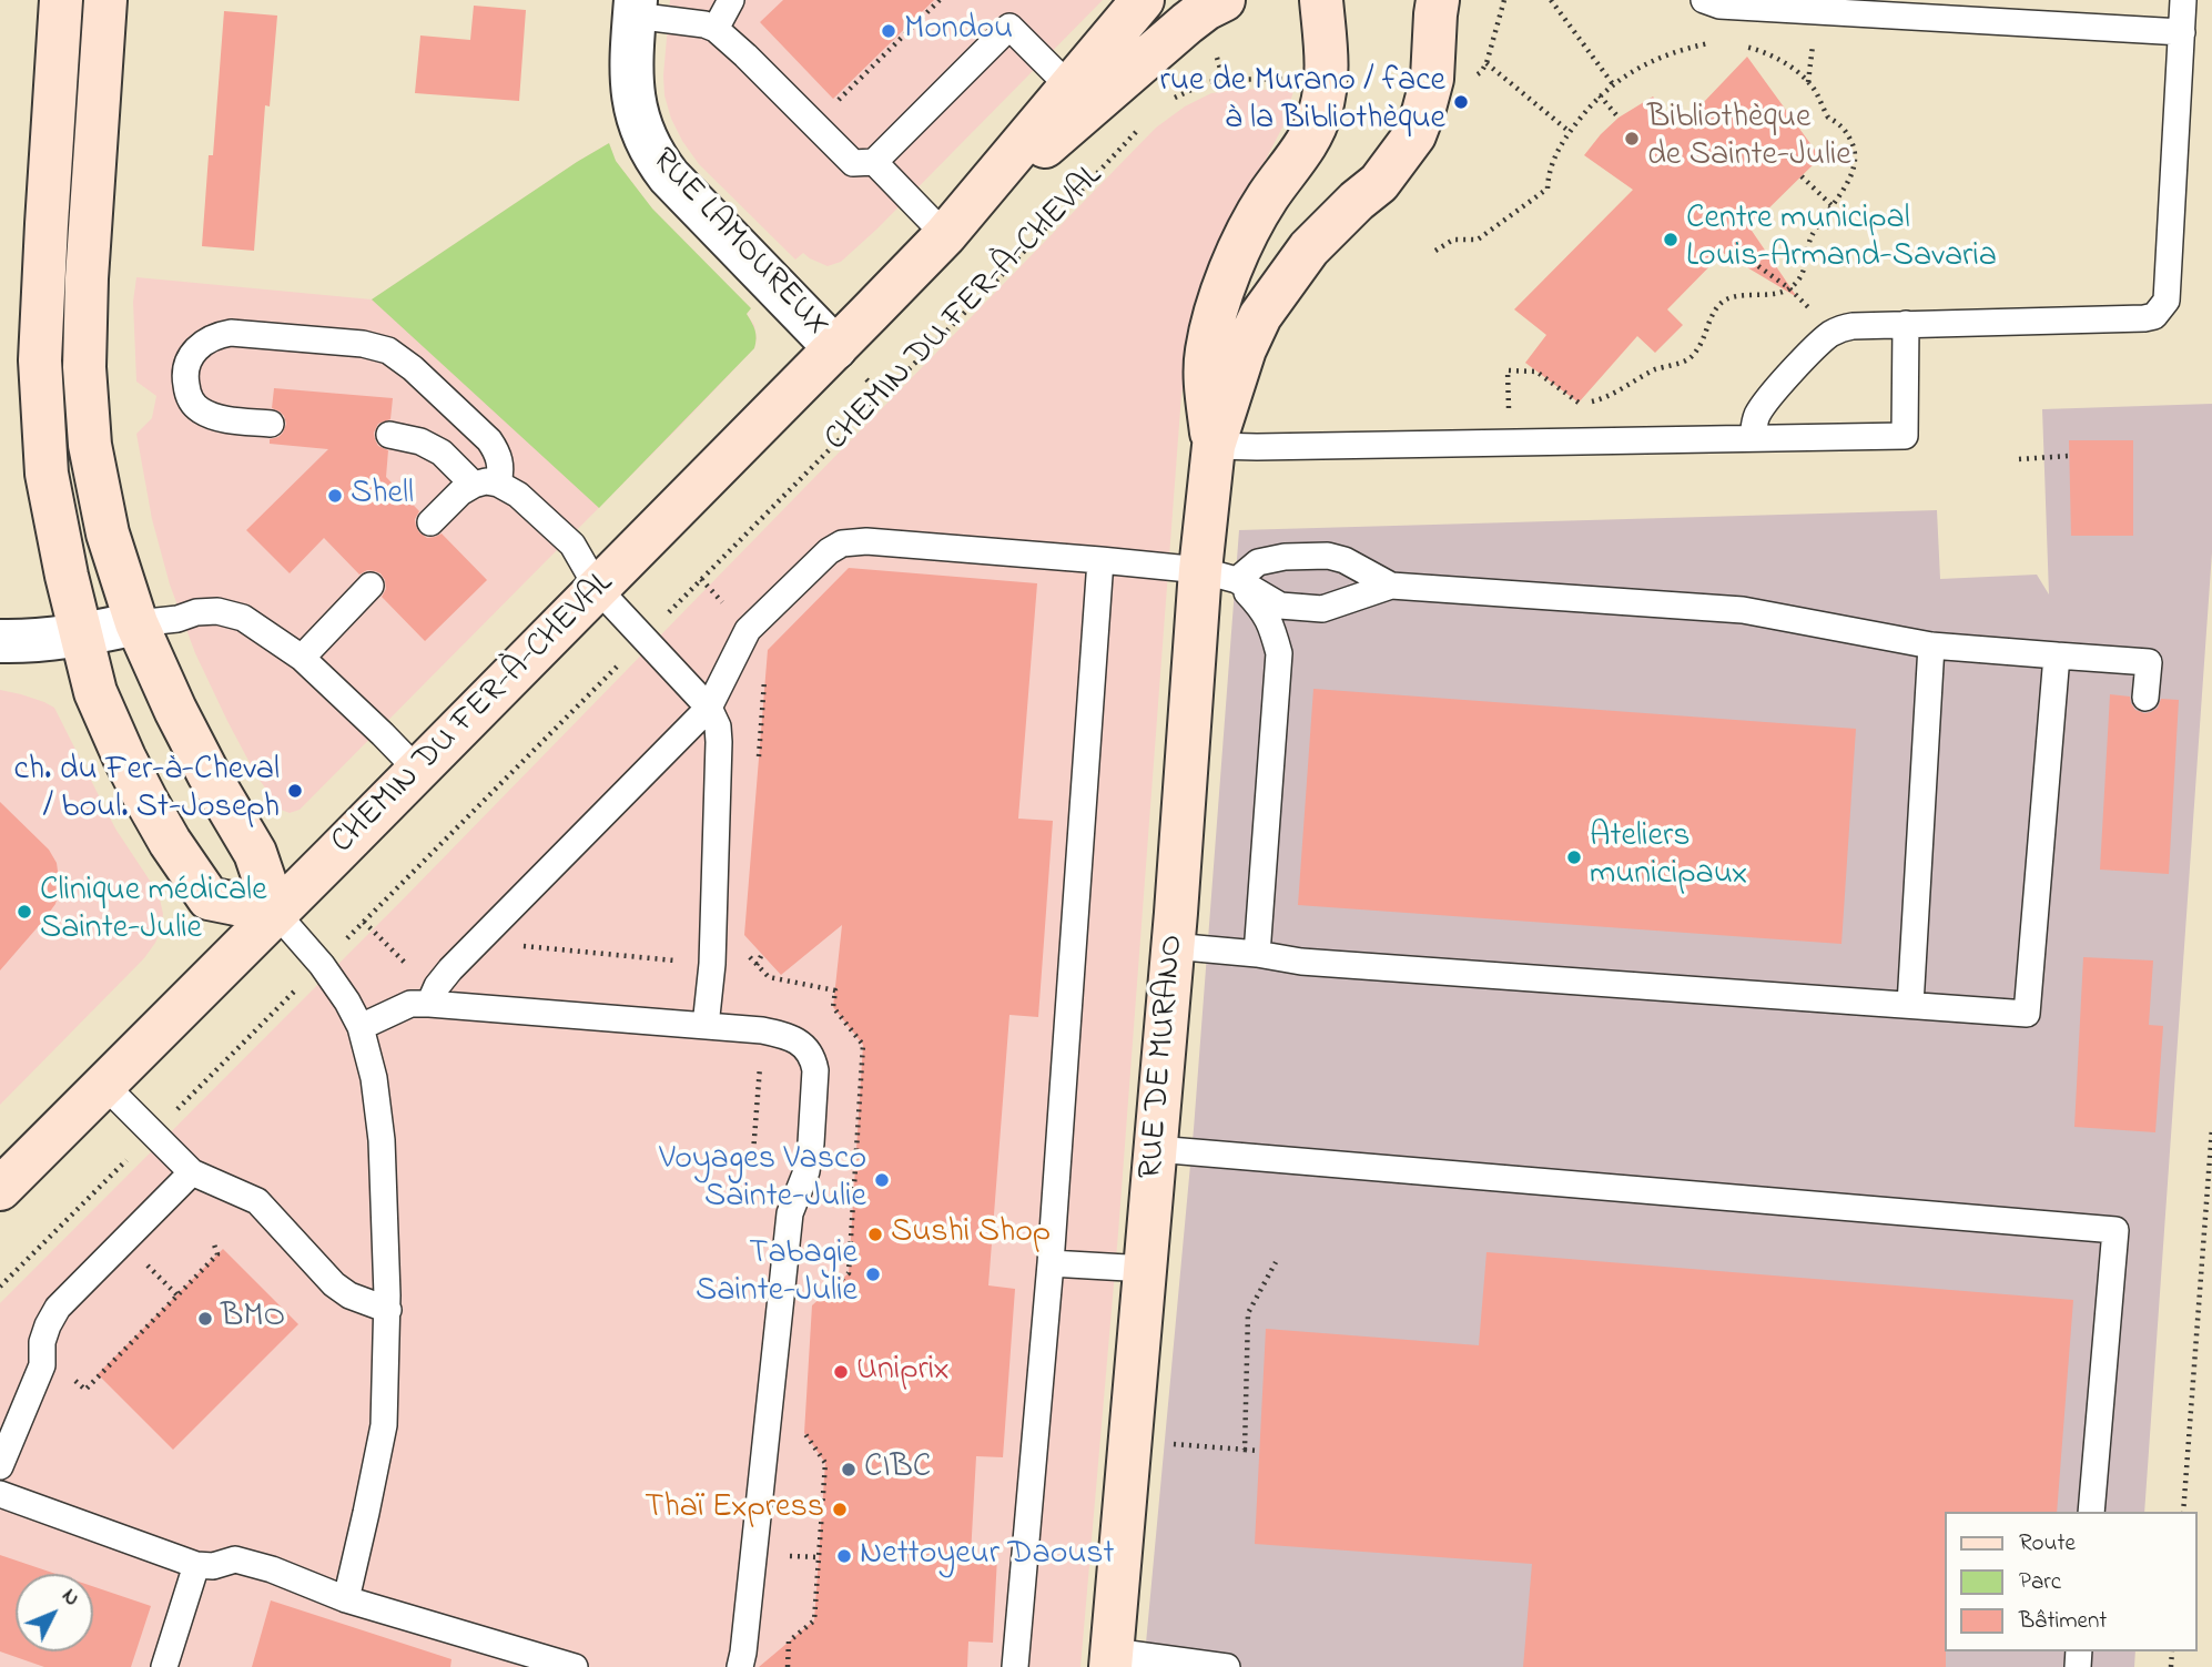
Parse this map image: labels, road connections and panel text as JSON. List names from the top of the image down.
{
  "streets": {
    "street": ["RUE LAMOUREUX", "CHEMIN DU FER-À-CHEVAL", "RUE DE MURANO"]
  },
  "crossings": [
    ["RUE LAMOUREUX", "CHEMIN DU FER-À-CHEVAL"]
  ],
  "places": [
    "Mondou",
    "rue de Murano / face à la Bibliothèque",
    "Bibliothèque de Sainte-Julie",
    "Centre municipal Louis-Armand-Savaria",
    "Shell",
    "ch. du Fer-à-Cheval / boul. St-Joseph",
    "Ateliers municipaux",
    "Clinique médicale Sainte-Julie",
    "Voyages Vasco Sainte-Julie",
    "Sushi Shop",
    "Tabagie Sainte-Julie",
    "BMO",
    "Uniprix",
    "CIBC",
    "Thaï Express",
    "Nettoyeur Daoust"
  ],
  "legend": ["Route", "Parc", "Bâtiment"],
  "north": "top right"
}
